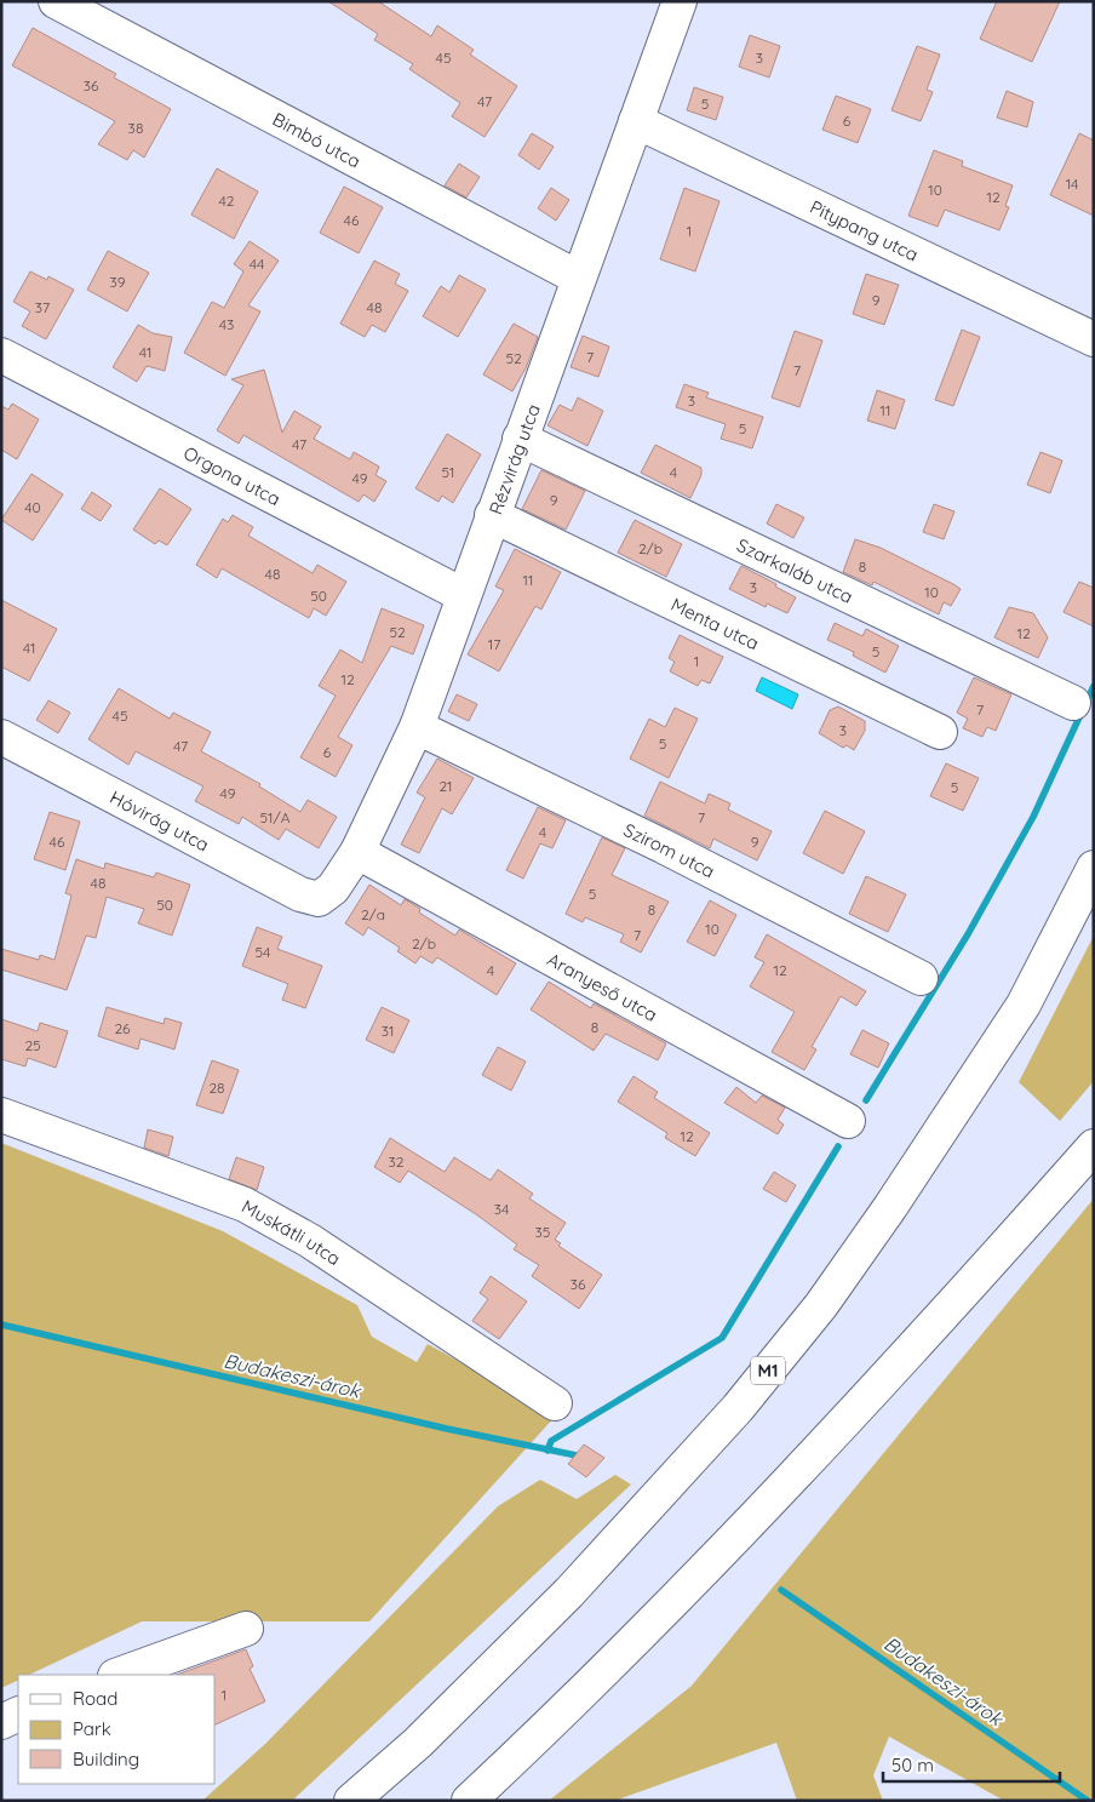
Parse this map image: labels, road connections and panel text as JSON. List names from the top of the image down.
{
  "streets": {
    "main road": [
      "Bimbó utca",
      "Pitypang utca",
      "Rézvirág utca",
      "Orgona utca",
      "Szarkaláb utca",
      "Menta utca",
      "Hóvirág utca",
      "Szirom utca",
      "Aranyeső utca",
      "Muskátli utca",
      "M1"
    ]
  },
  "crossings": [
    ["Bimbó utca", "Rézvirág utca"],
    ["Pitypang utca", "Rézvirág utca"],
    ["Rézvirág utca", "Orgona utca"],
    ["Rézvirág utca", "Szarkaláb utca"],
    ["Rézvirág utca", "Menta utca"],
    ["Rézvirág utca", "Hóvirág utca"],
    ["Rézvirág utca", "Szirom utca"],
    ["Rézvirág utca", "Aranyeső utca"]
  ],
  "water": ["Budakeszi-árok"],
  "house_numbers": [
    "45",
    "3",
    "36",
    "47",
    "5",
    "6",
    "38",
    "14",
    "10",
    "12",
    "42",
    "46",
    "1",
    "44",
    "39",
    "9",
    "37",
    "48",
    "43",
    "41",
    "7",
    "52",
    "7",
    "3",
    "11",
    "5",
    "47",
    "51",
    "4",
    "49",
    "9",
    "40",
    "2/b",
    "8",
    "48",
    "11",
    "3",
    "10",
    "50",
    "52",
    "12",
    "17",
    "41",
    "5",
    "1",
    "12",
    "7",
    "45",
    "3",
    "5",
    "47",
    "6",
    "21",
    "5",
    "49",
    "51/A",
    "7",
    "4",
    "46",
    "9",
    "48",
    "5",
    "50",
    "8",
    "2/a",
    "10",
    "7",
    "2/b",
    "54",
    "4",
    "12",
    "8",
    "26",
    "31",
    "25",
    "28",
    "12",
    "32",
    "34",
    "35",
    "36",
    "1"
  ],
  "legend": ["Road", "Park", "Building"],
  "scale_bar": "50 m"
}
